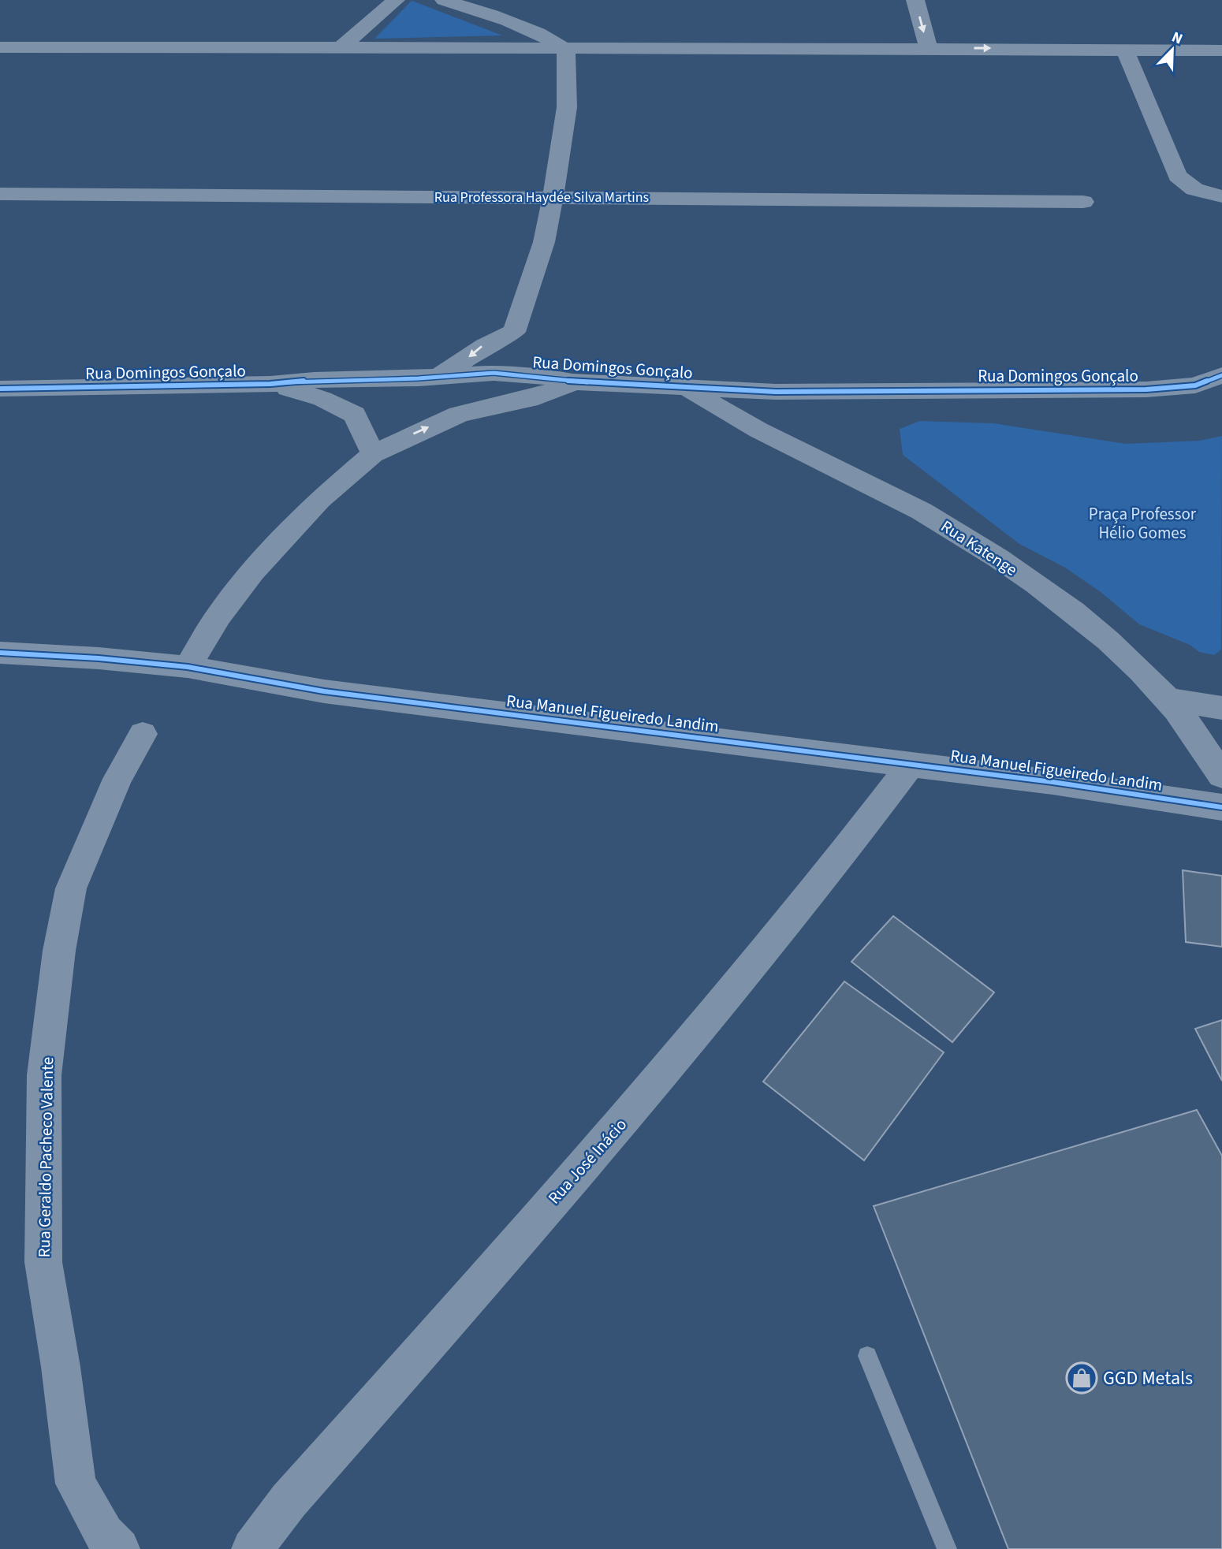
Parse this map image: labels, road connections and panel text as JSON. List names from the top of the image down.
{
  "streets": {
    "street": [
      "Rua Professora Haydée Silva Martins",
      "Rua Domingos Gonçalo",
      "Rua Katenge",
      "Rua Manuel Figueiredo Landim",
      "Rua Geraldo Pacheco Valente",
      "Rua José Inácio"
    ]
  },
  "crossings": [
    ["Rua Domingos Gonçalo", "Rua Katenge"],
    ["Rua Manuel Figueiredo Landim", "Rua José Inácio"]
  ],
  "parks": ["Praça Professor Hélio Gomes"],
  "places": {
    "shop": ["GGD Metals"]
  },
  "north": "top right"
}
